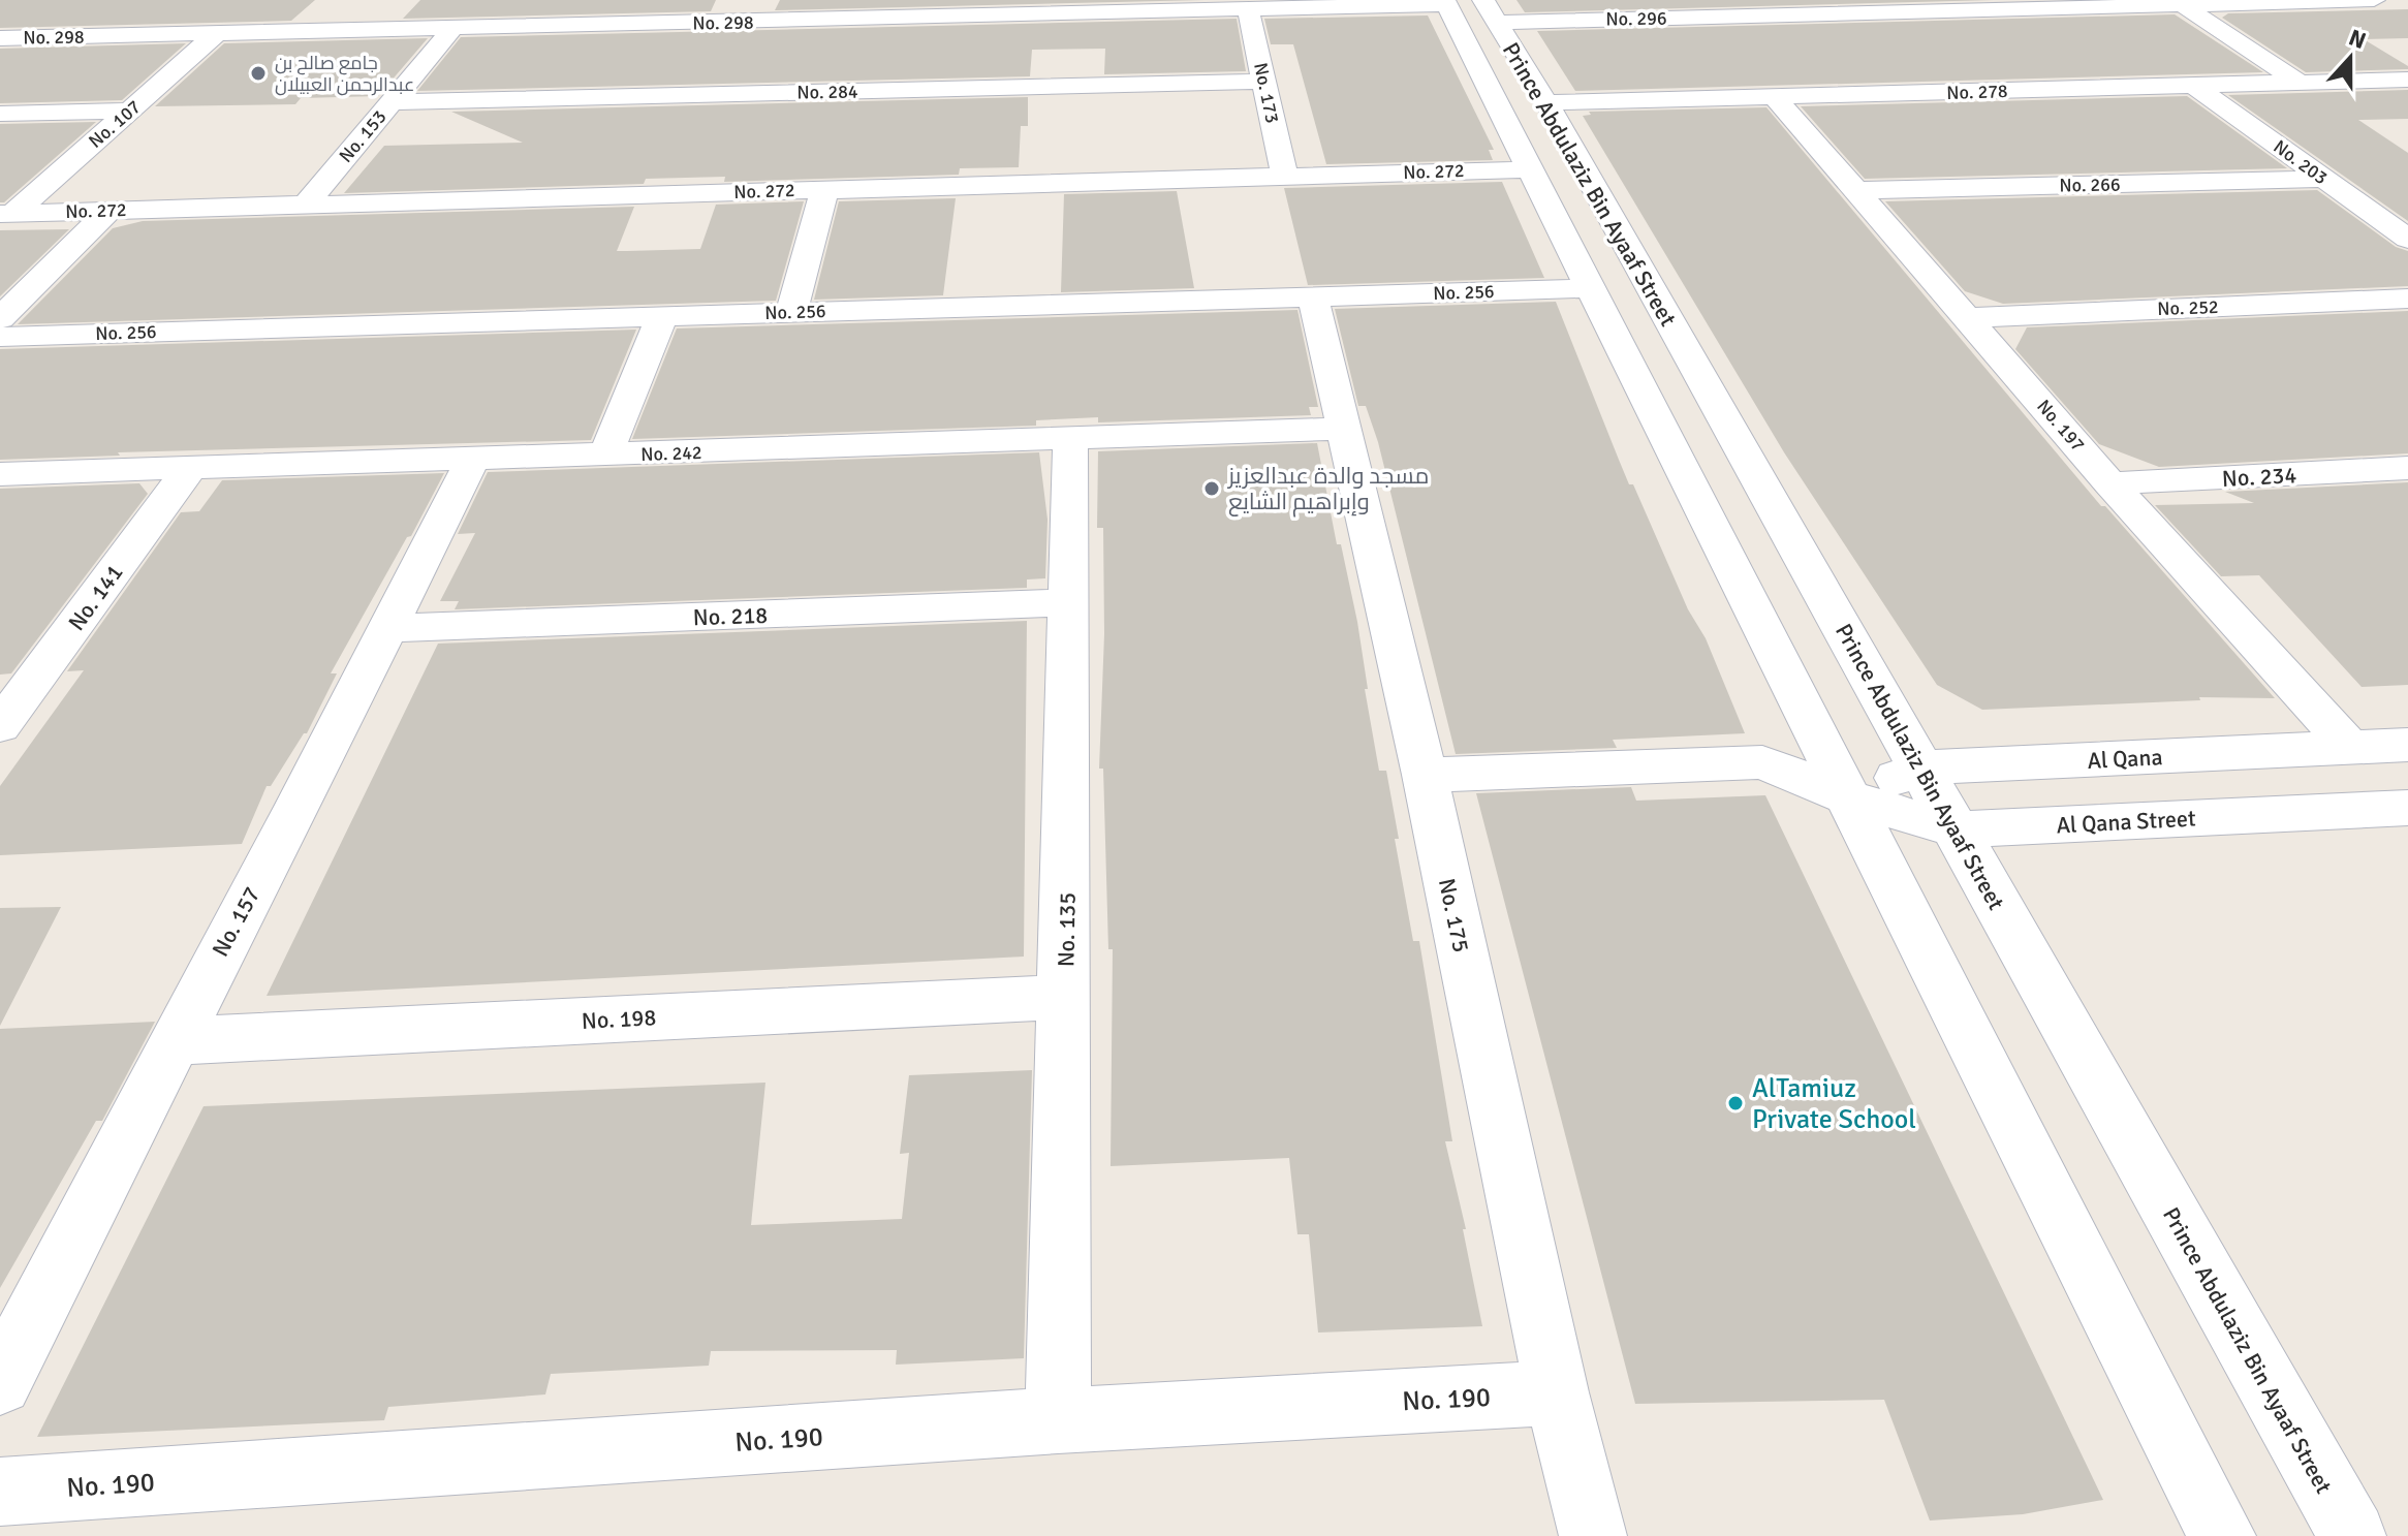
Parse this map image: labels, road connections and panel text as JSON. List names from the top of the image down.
{
  "streets": {
    "street": [
      "No. 296",
      "No. 298",
      "No. 284",
      "No. 278",
      "No. 173",
      "No. 107",
      "No. 153",
      "No. 203",
      "No. 272",
      "Prince Abdulaziz Bin Ayaaf Street",
      "No. 266",
      "No. 256",
      "No. 252",
      "No. 197",
      "No. 242",
      "No. 234",
      "No. 141",
      "No. 218",
      "Al Qana",
      "Al Qana Street",
      "No. 175",
      "No. 157",
      "No. 135",
      "No. 198",
      "No. 190"
    ]
  },
  "crossings": [
    ["No. 296", "No. 298"],
    ["No. 296", "Prince Abdulaziz Bin Ayaaf Street"],
    ["No. 298", "No. 173"],
    ["No. 298", "No. 107"],
    ["No. 298", "No. 153"],
    ["No. 298", "Prince Abdulaziz Bin Ayaaf Street"],
    ["No. 284", "No. 173"],
    ["No. 284", "No. 153"],
    ["No. 278", "No. 203"],
    ["No. 278", "Prince Abdulaziz Bin Ayaaf Street"],
    ["No. 278", "No. 197"],
    ["No. 173", "No. 272"],
    ["No. 107", "No. 272"],
    ["No. 153", "No. 272"],
    ["No. 203", "No. 266"],
    ["No. 272", "Prince Abdulaziz Bin Ayaaf Street"],
    ["Prince Abdulaziz Bin Ayaaf Street", "No. 256"],
    ["Prince Abdulaziz Bin Ayaaf Street", "Al Qana"],
    ["Prince Abdulaziz Bin Ayaaf Street", "Al Qana Street"],
    ["No. 266", "No. 197"],
    ["No. 256", "No. 175"],
    ["No. 252", "No. 197"],
    ["No. 197", "No. 234"],
    ["No. 197", "Al Qana"],
    ["No. 242", "No. 141"],
    ["No. 242", "No. 175"],
    ["No. 242", "No. 157"],
    ["No. 242", "No. 135"],
    ["No. 218", "No. 157"],
    ["No. 218", "No. 135"],
    ["Al Qana", "Al Qana Street"],
    ["Al Qana Street", "No. 175"],
    ["No. 175", "No. 190"],
    ["No. 157", "No. 198"],
    ["No. 135", "No. 198"],
    ["No. 135", "No. 190"]
  ],
  "places": ["جامع صالح بن عبدالرحمن العبيلان", "مسجد والدة عبدالعزيز وإبراهيم الشايع", "AlTamiuz Private School"],
  "north": "top"
}
